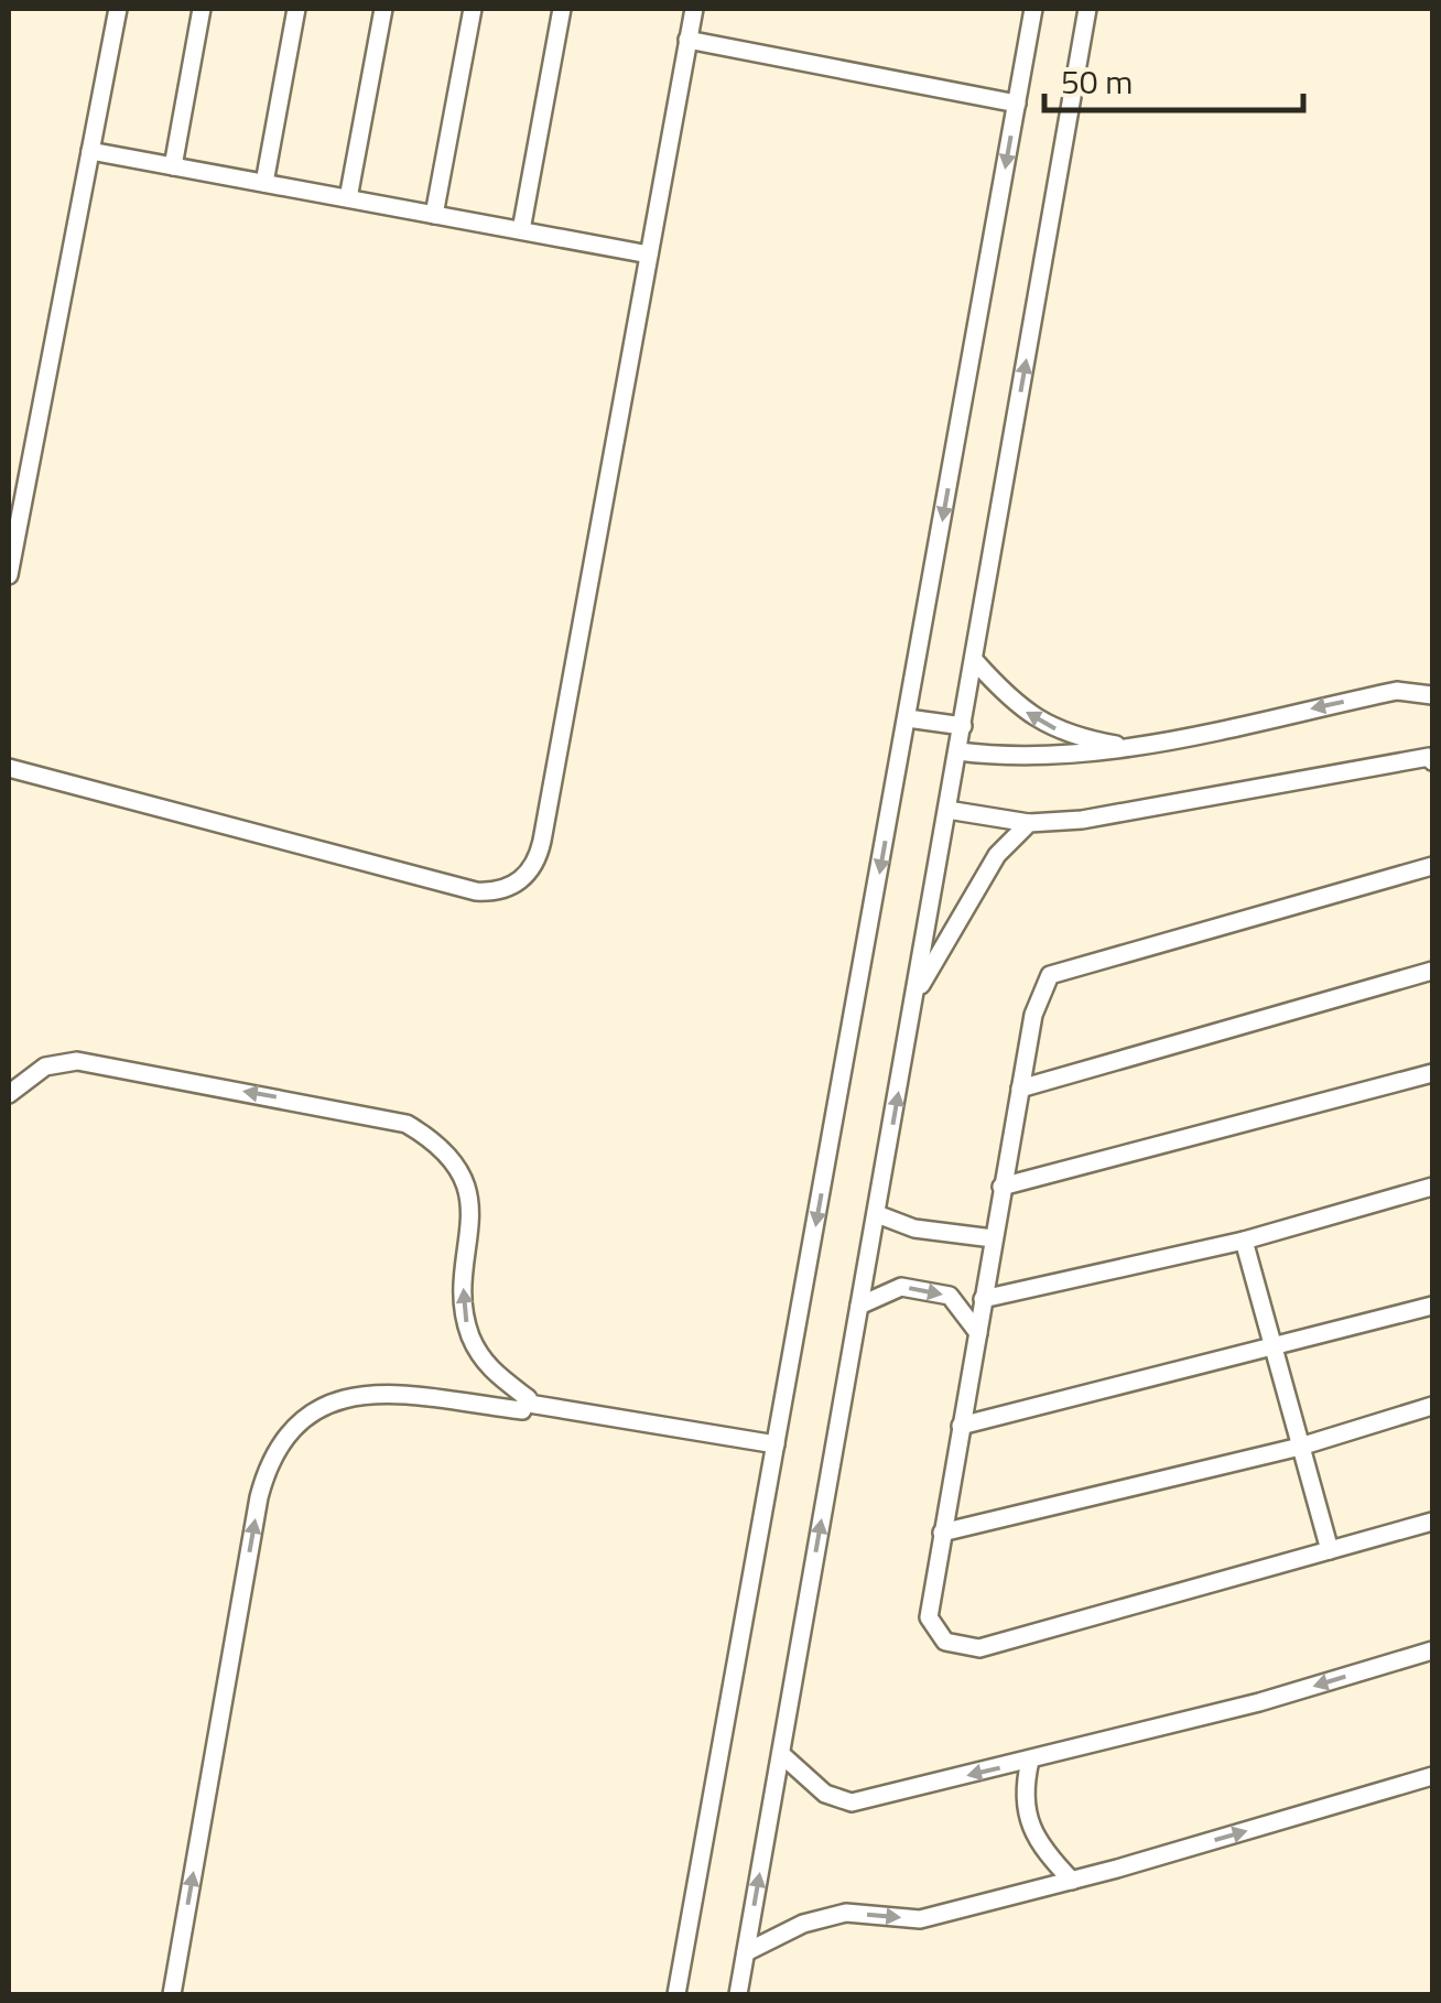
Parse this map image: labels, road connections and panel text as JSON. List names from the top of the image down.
{
  "scale_bar": "50 m"
}
